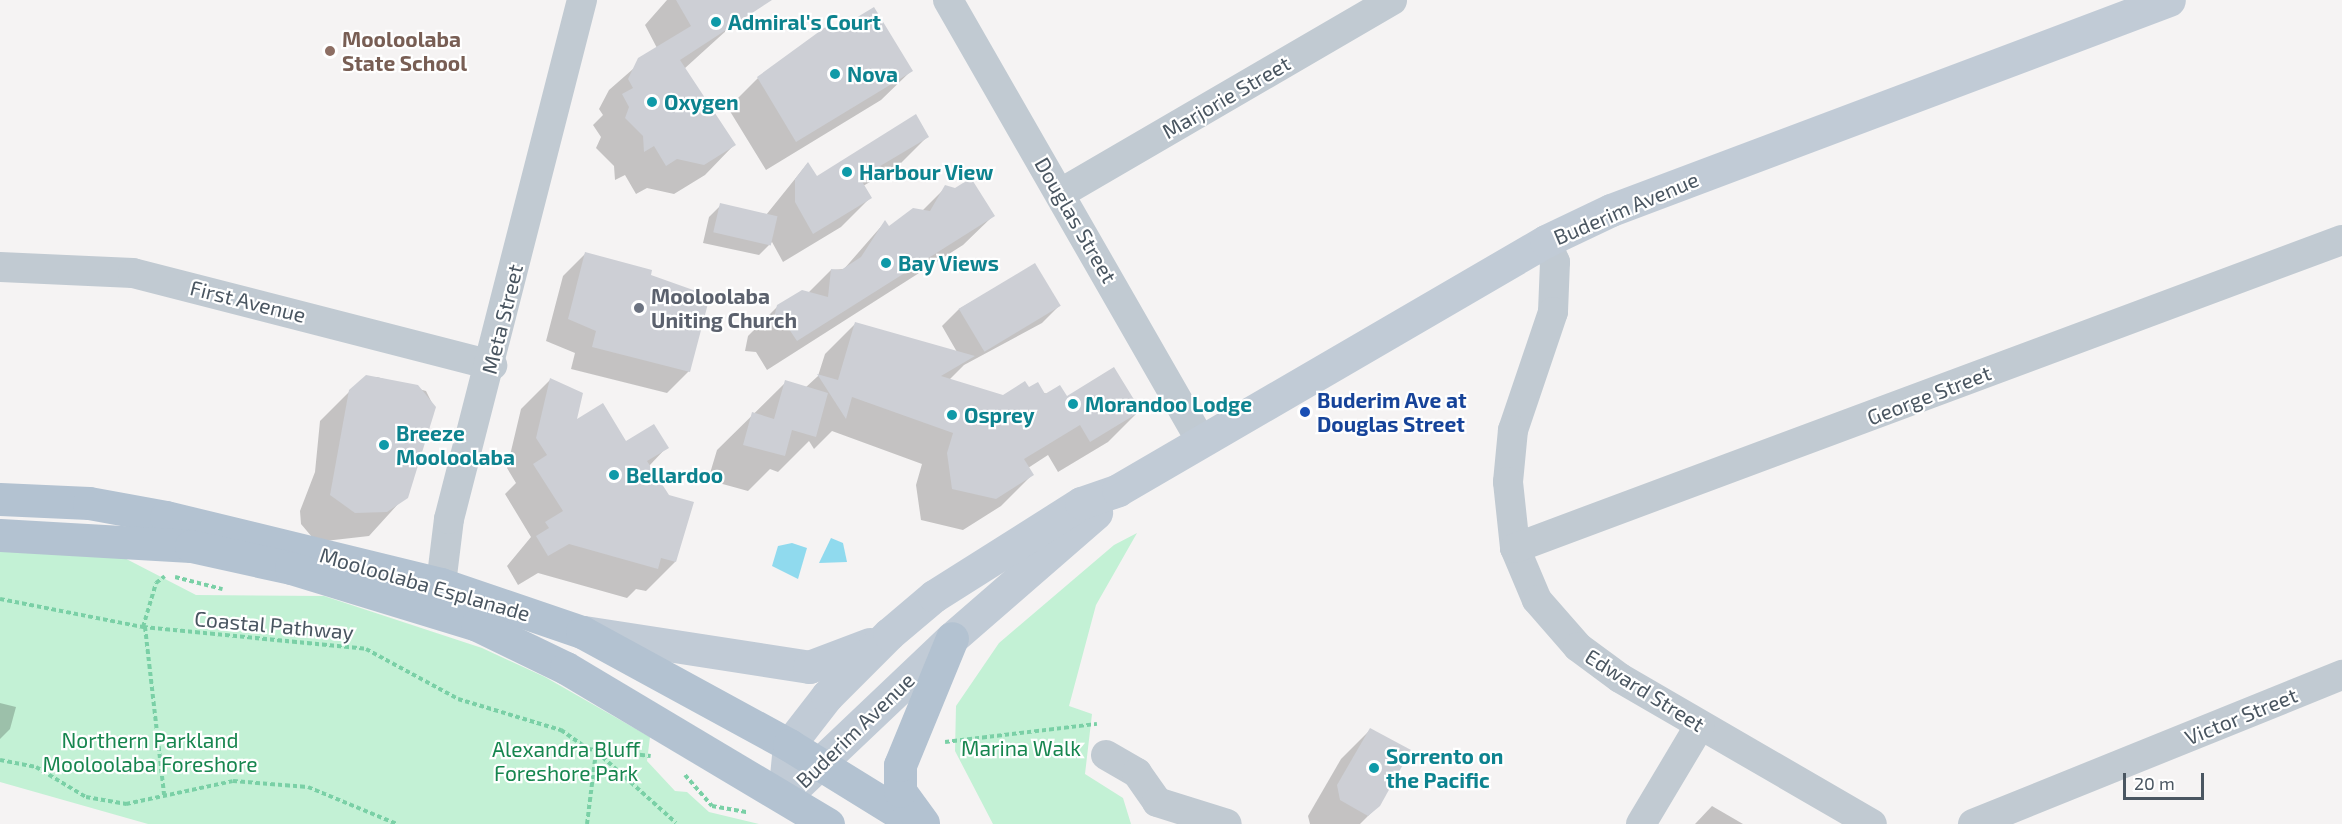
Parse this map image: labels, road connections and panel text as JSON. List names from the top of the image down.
{
  "streets": {
    "main road": ["Buderim Avenue", "Mooloolaba Esplanade"],
    "street": [
      "Marjorie Street",
      "Douglas Street",
      "First Avenue",
      "Meta Street",
      "George Street",
      "Edward Street",
      "Victor Street"
    ],
    "path": ["Coastal Pathway"]
  },
  "crossings": [
    ["Marjorie Street", "Douglas Street"],
    ["Buderim Avenue", "Douglas Street"],
    ["Buderim Avenue", "Mooloolaba Esplanade"],
    ["Buderim Avenue", "Edward Street"],
    ["First Avenue", "Meta Street"],
    ["Meta Street", "Mooloolaba Esplanade"],
    ["George Street", "Edward Street"]
  ],
  "parks": ["Northern Parkland Mooloolaba Foreshore", "Marina Walk", "Alexandra Bluff Foreshore Park"],
  "places": [
    "Admiral's Court",
    "Mooloolaba State School",
    "Nova",
    "Oxygen",
    "Harbour View",
    "Bay Views",
    "Mooloolaba Uniting Church",
    "Morandoo Lodge",
    "Buderim Ave at Douglas Street",
    "Osprey",
    "Breeze Mooloolaba",
    "Bellardoo",
    "Sorrento on the Pacific"
  ],
  "scale_bar": "20 m"
}
